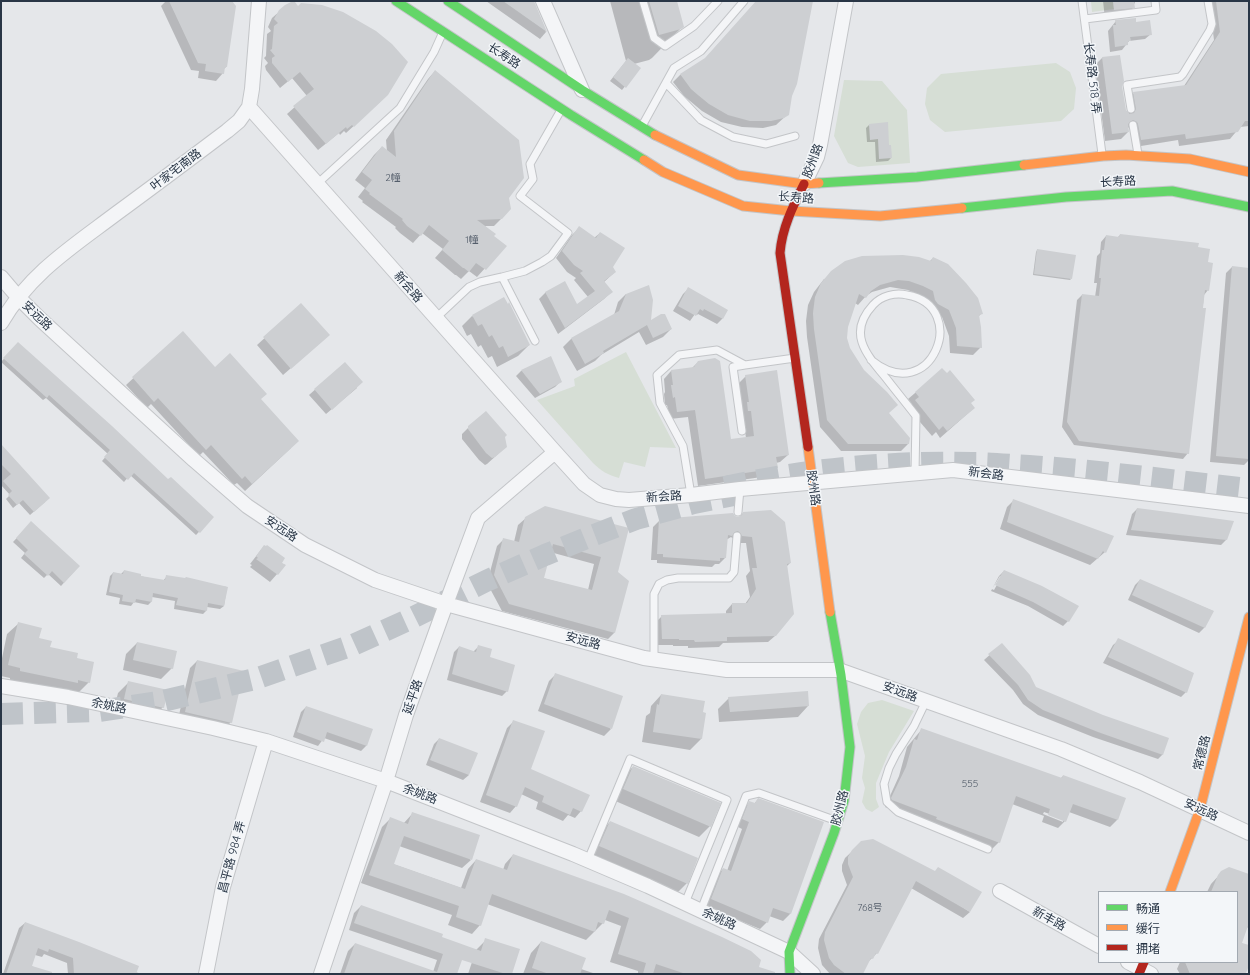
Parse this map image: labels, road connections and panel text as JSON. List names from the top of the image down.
{
  "streets": {
    "main road": ["长寿路", "胶州路", "常德路"],
    "street": [
      "叶家宅南路",
      "新会路",
      "安远路",
      "延平路",
      "余姚路",
      "昌平路 984 弄",
      "新丰路"
    ],
    "lane": ["长寿路 518 弄"]
  },
  "crossings": [
    ["长寿路", "长寿路 518 弄"],
    ["长寿路", "胶州路"],
    ["胶州路", "新会路"],
    ["胶州路", "安远路"],
    ["胶州路", "余姚路"],
    ["叶家宅南路", "新会路"],
    ["叶家宅南路", "安远路"],
    ["新会路", "延平路"],
    ["安远路", "延平路"],
    ["安远路", "常德路"],
    ["延平路", "余姚路"],
    ["余姚路", "昌平路 984 弄"]
  ],
  "house_numbers": [
    "2幢",
    "1幢",
    "555",
    "768号"
  ],
  "legend": ["畅通", "缓行", "拥堵"]
}
